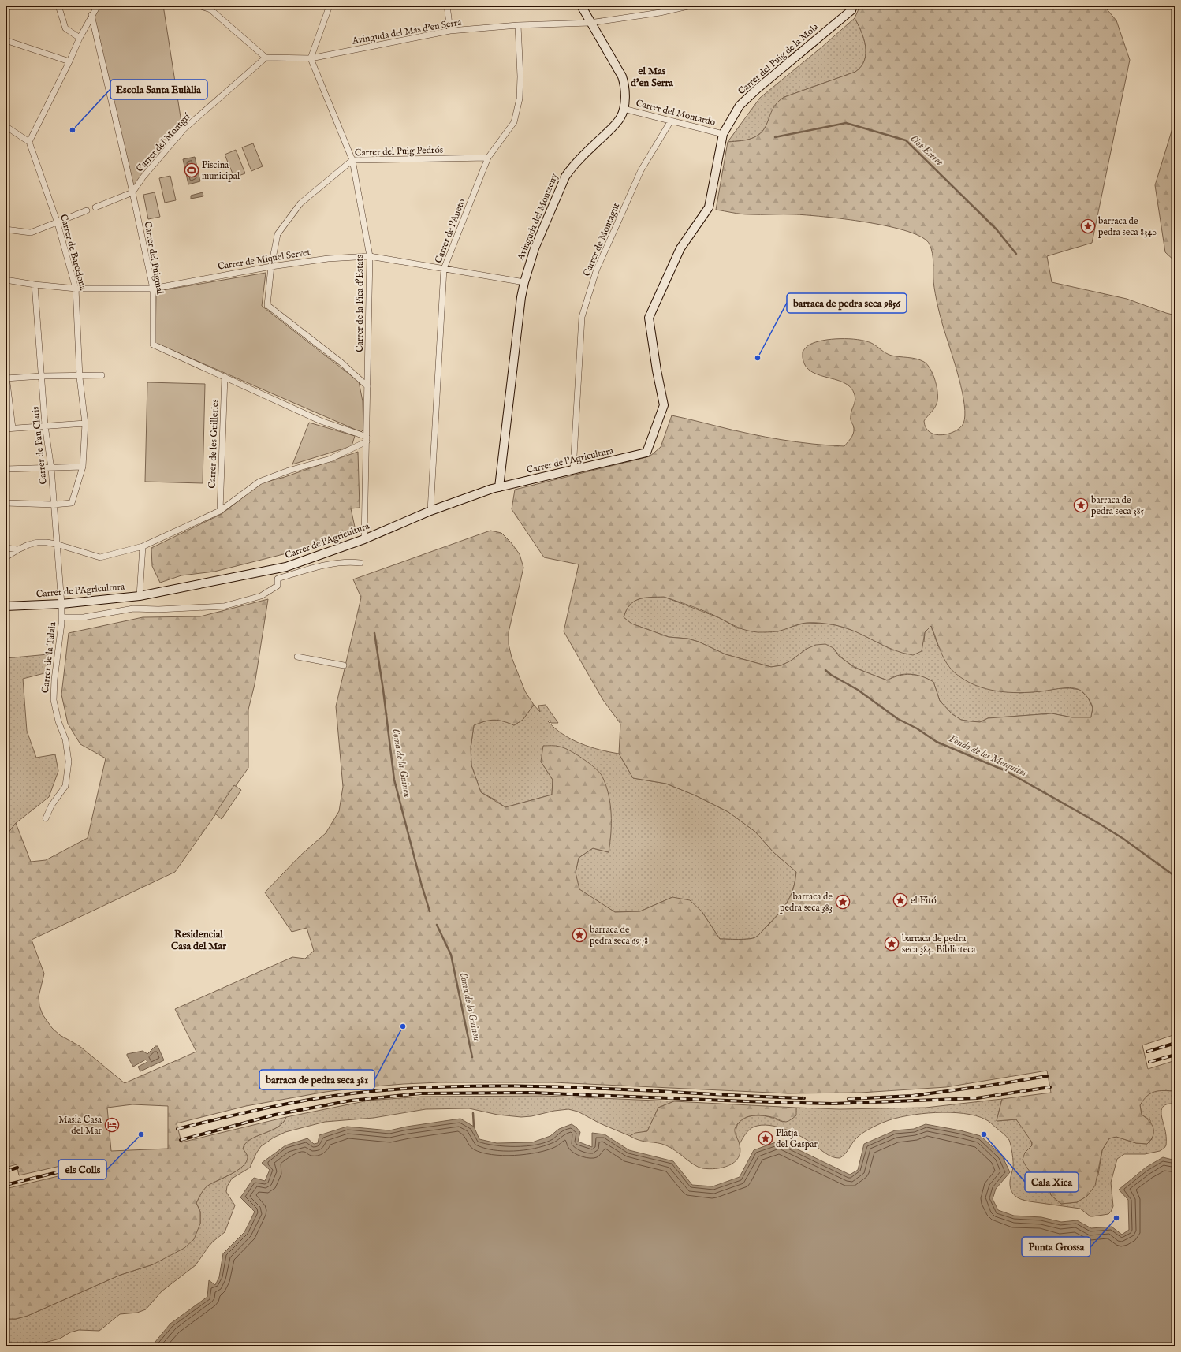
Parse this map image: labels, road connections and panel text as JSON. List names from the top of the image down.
{
  "streets": {
    "street": [
      "Avinguda del Mas d'en Serra",
      "Carrer del Puig de la Mola",
      "Carrer del Montardo",
      "Carrer del Montgrí",
      "Carrer del Puig Pedrós",
      "Avinguda del Montseny",
      "Carrer de l'Aneto",
      "Carrer de Montagut",
      "Carrer de Barcelona",
      "Carrer del Puigmal",
      "Carrer de Miquel Servet",
      "Carrer de la Pica d'Estats",
      "Carrer de les Guilleries",
      "Carrer de Pau Claris",
      "Carrer de l'Agricultura",
      "Carrer de la Talaia"
    ]
  },
  "crossings": [
    ["Avinguda del Mas d'en Serra", "Carrer del Montgrí"],
    ["Avinguda del Mas d'en Serra", "Avinguda del Montseny"],
    ["Avinguda del Mas d'en Serra", "Carrer de l'Aneto"],
    ["Avinguda del Mas d'en Serra", "Carrer de la Pica d'Estats"],
    ["Carrer del Puig de la Mola", "Carrer del Montardo"],
    ["Carrer del Puig de la Mola", "Carrer de l'Agricultura"],
    ["Carrer del Montardo", "Avinguda del Montseny"],
    ["Carrer del Montardo", "Carrer de Montagut"],
    ["Carrer del Montgrí", "Carrer del Puigmal"],
    ["Carrer del Puig Pedrós", "Carrer de l'Aneto"],
    ["Carrer del Puig Pedrós", "Carrer de Miquel Servet"],
    ["Carrer del Puig Pedrós", "Carrer de la Pica d'Estats"],
    ["Avinguda del Montseny", "Carrer de Miquel Servet"],
    ["Avinguda del Montseny", "Carrer de l'Agricultura"],
    ["Carrer de l'Aneto", "Carrer de Miquel Servet"],
    ["Carrer de l'Aneto", "Carrer de l'Agricultura"],
    ["Carrer de Montagut", "Carrer de l'Agricultura"],
    ["Carrer de Barcelona", "Carrer de Miquel Servet"],
    ["Carrer de Barcelona", "Carrer de Pau Claris"],
    ["Carrer del Puigmal", "Carrer de Miquel Servet"],
    ["Carrer del Puigmal", "Carrer de la Pica d'Estats"],
    ["Carrer del Puigmal", "Carrer de les Guilleries"],
    ["Carrer de Miquel Servet", "Carrer de la Pica d'Estats"],
    ["Carrer de Miquel Servet", "Carrer de Pau Claris"],
    ["Carrer de la Pica d'Estats", "Carrer de l'Agricultura"],
    ["Carrer de Pau Claris", "Carrer de l'Agricultura"],
    ["Carrer de Pau Claris", "Carrer de la Talaia"],
    ["Carrer de l'Agricultura", "Carrer de la Talaia"]
  ],
  "districts": ["el Mas d'en Serra", "Residencial Casa del Mar"],
  "water": ["Clot Estret", "Fondo de les Mesquites", "Coma de la Guineu"],
  "places": {
    "other": [
      "Escola Santa Eulàlia",
      "barraca de pedra seca 9856",
      "barraca de pedra seca 381",
      "els Colls",
      "Cala Xica",
      "Punta Grossa"
    ],
    "sports": ["Piscina municipal"],
    "place": [
      "barraca de pedra seca 8340",
      "barraca de pedra seca 385",
      "el Fitó",
      "barraca de pedra seca 383",
      "barraca de pedra seca 6978",
      "barraca de pedra seca 384. Biblioteca",
      "Platja del Gaspar"
    ],
    "hotel": ["Masia Casa del Mar"]
  }
}
